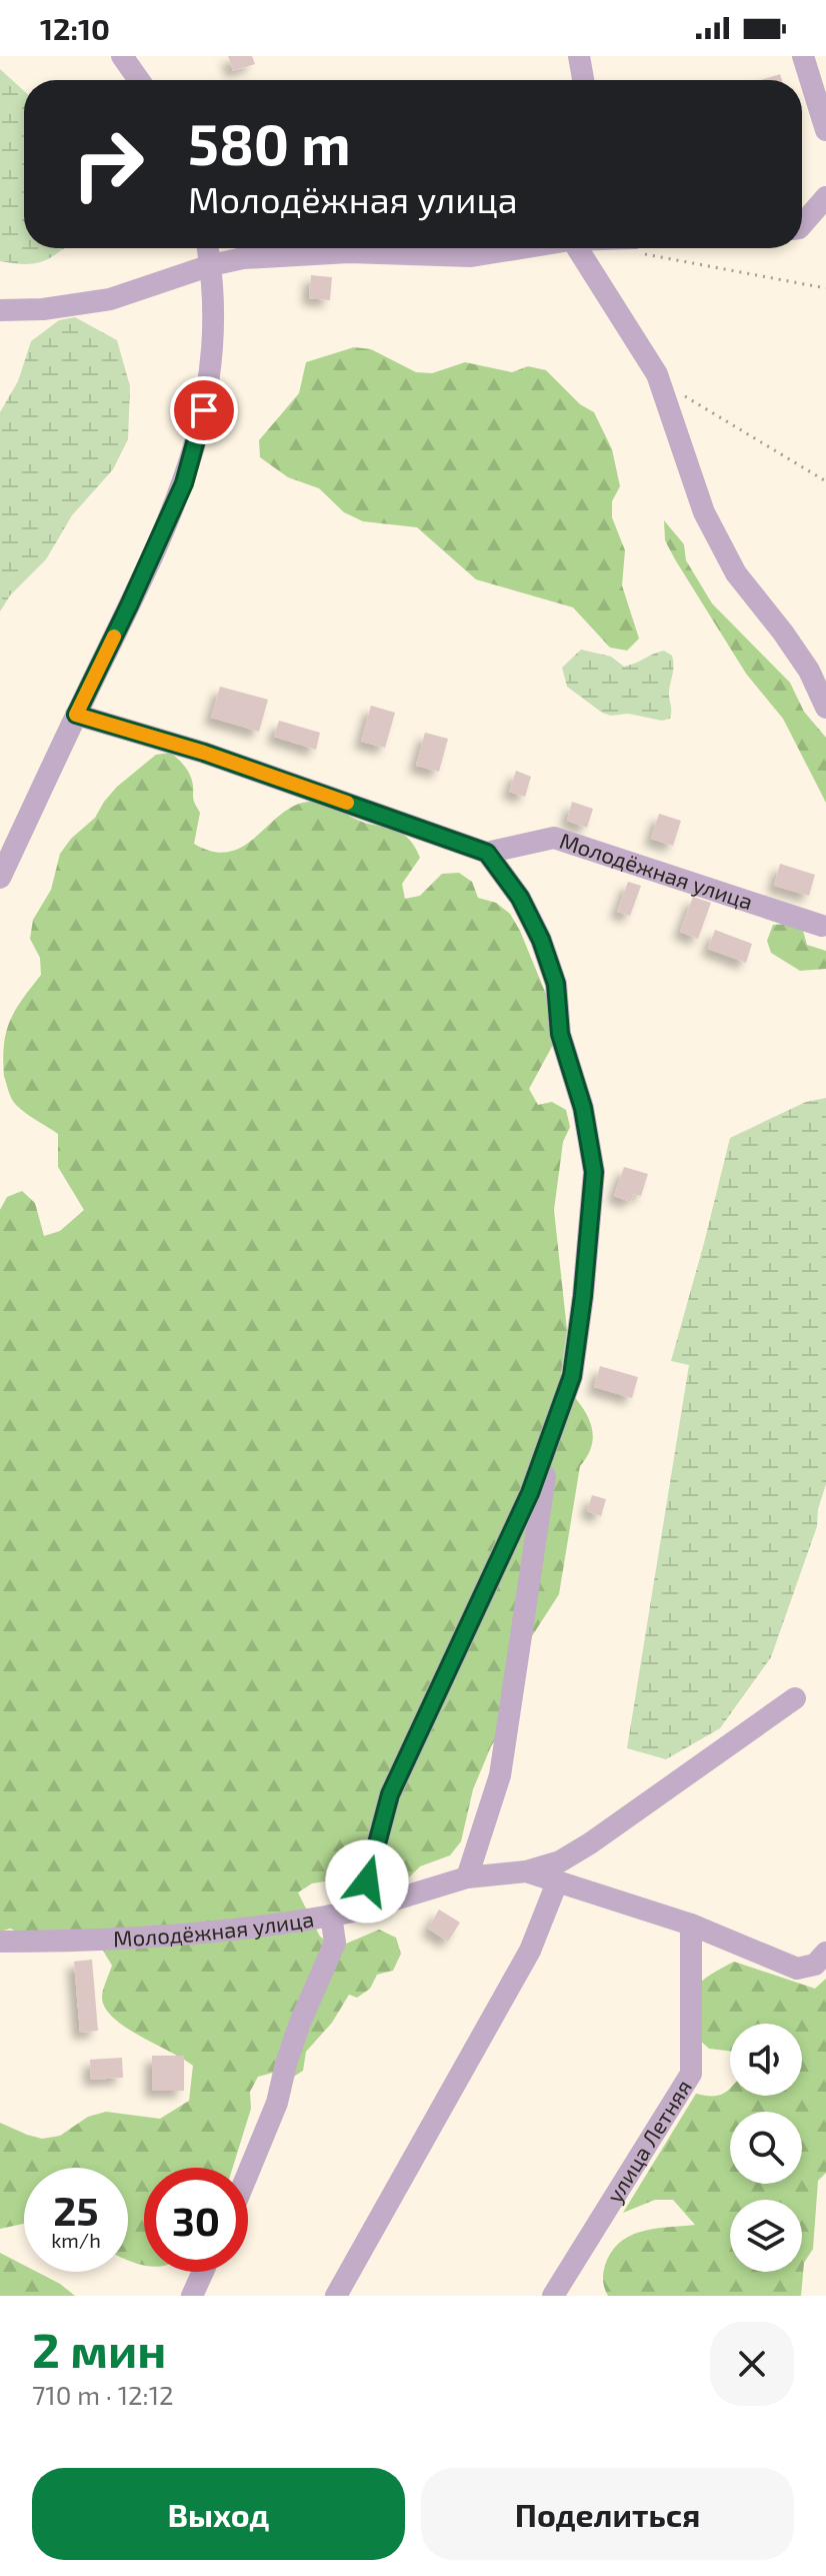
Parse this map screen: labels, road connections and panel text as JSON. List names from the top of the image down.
{
  "streets": {
    "street": ["Молодёжная улица", "улица Летняя"]
  },
  "page": {
    "status": "12:10",
    "turn": ["580 m", "Молодёжная улица"],
    "speed": "25 km/h",
    "limit": "30",
    "heading": ["2 мин", "710 m · 12:12"],
    "buttons": ["Выход", "Поделиться"]
  }
}
